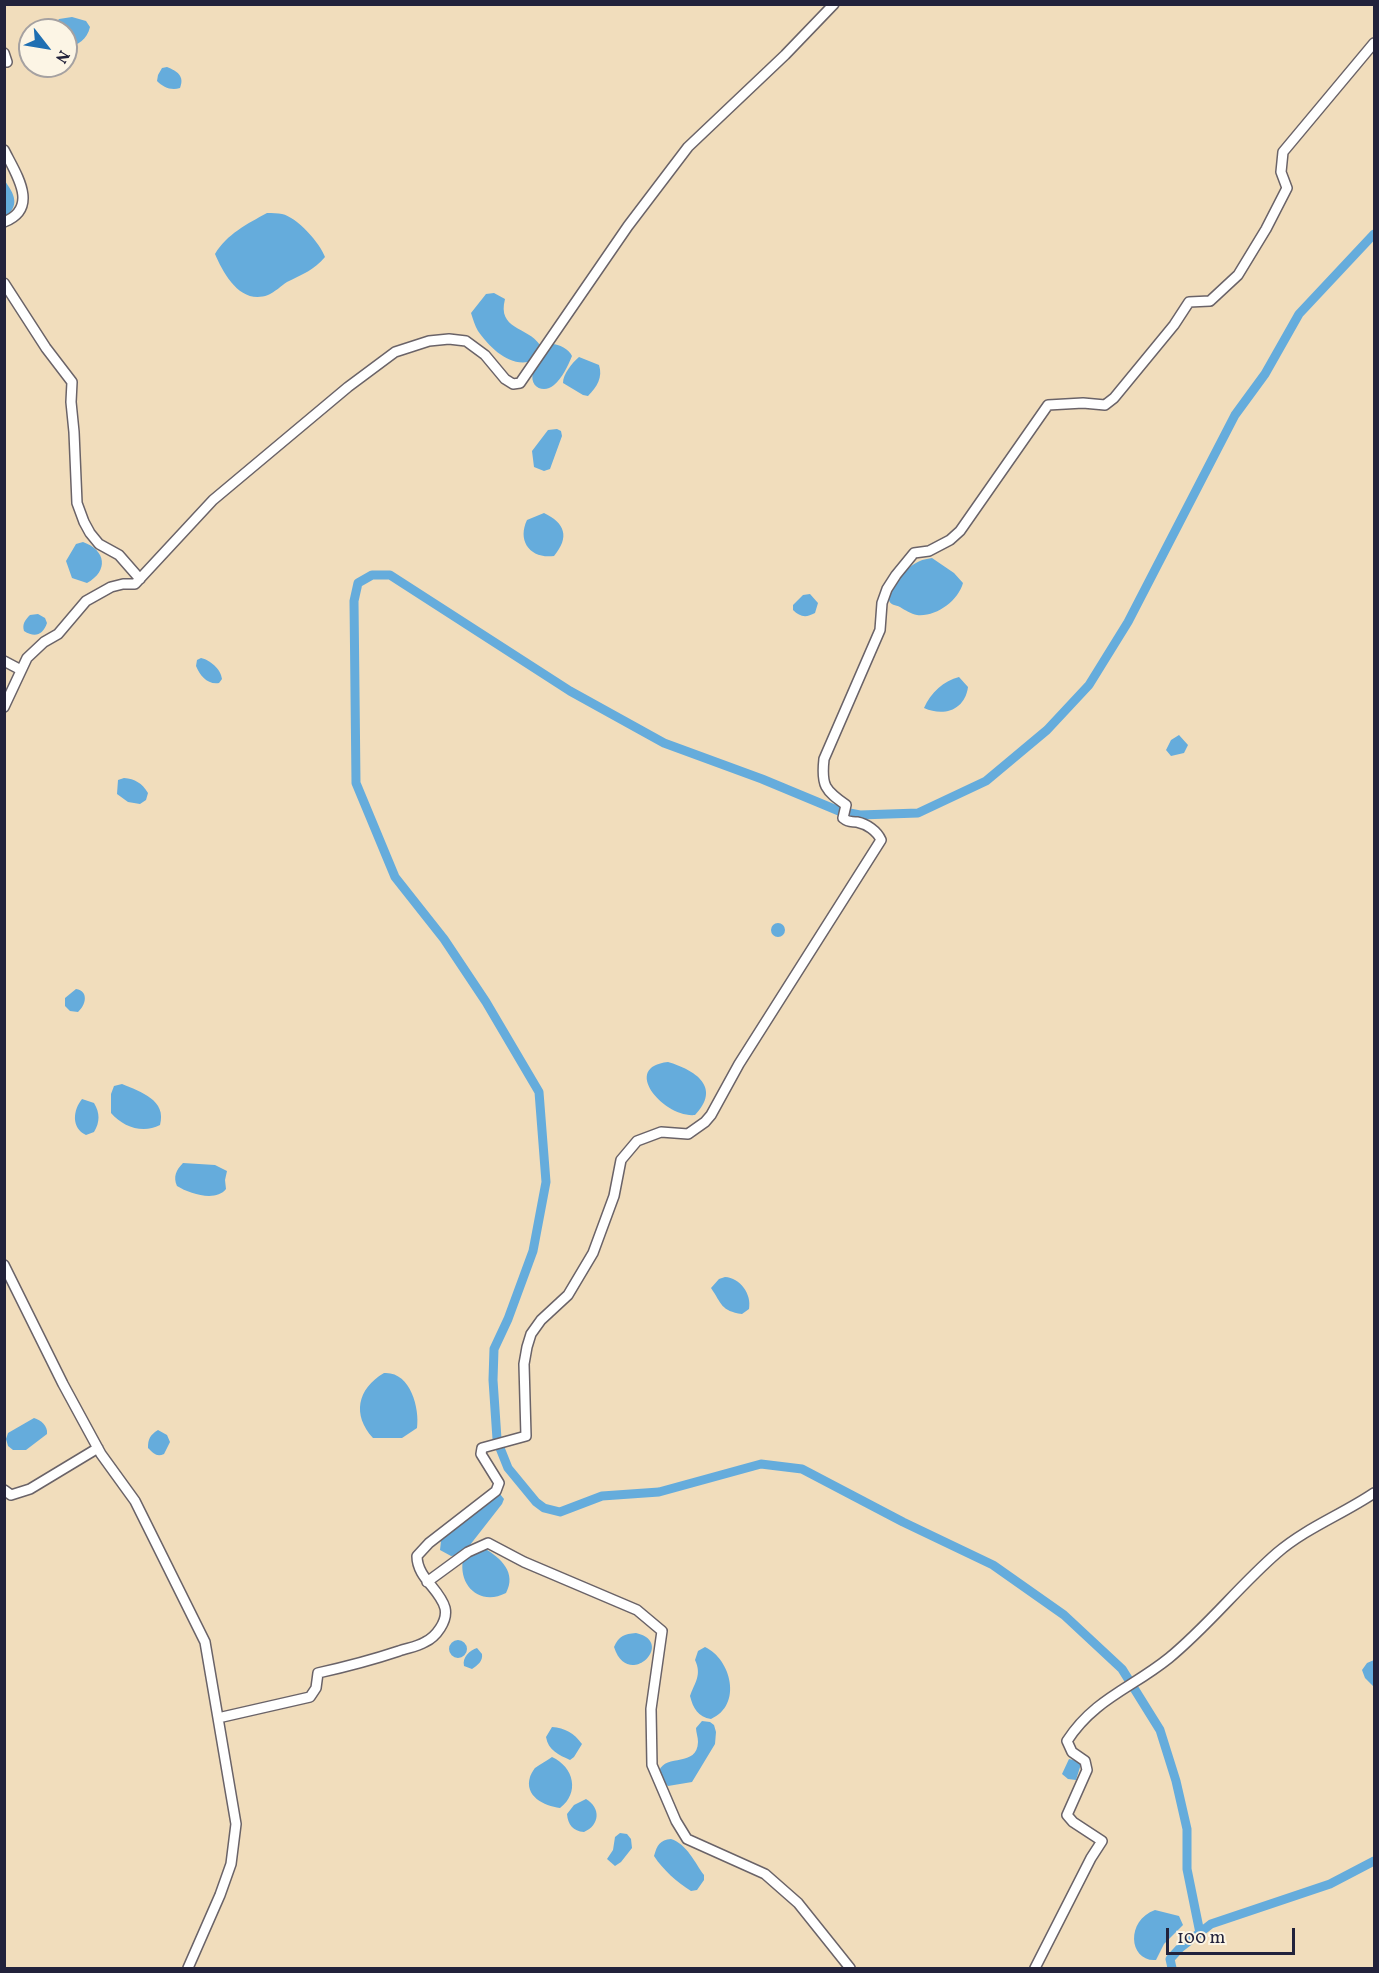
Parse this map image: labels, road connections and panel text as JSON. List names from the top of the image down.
{
  "scale_bar": "100 m",
  "north": "bottom right"
}
